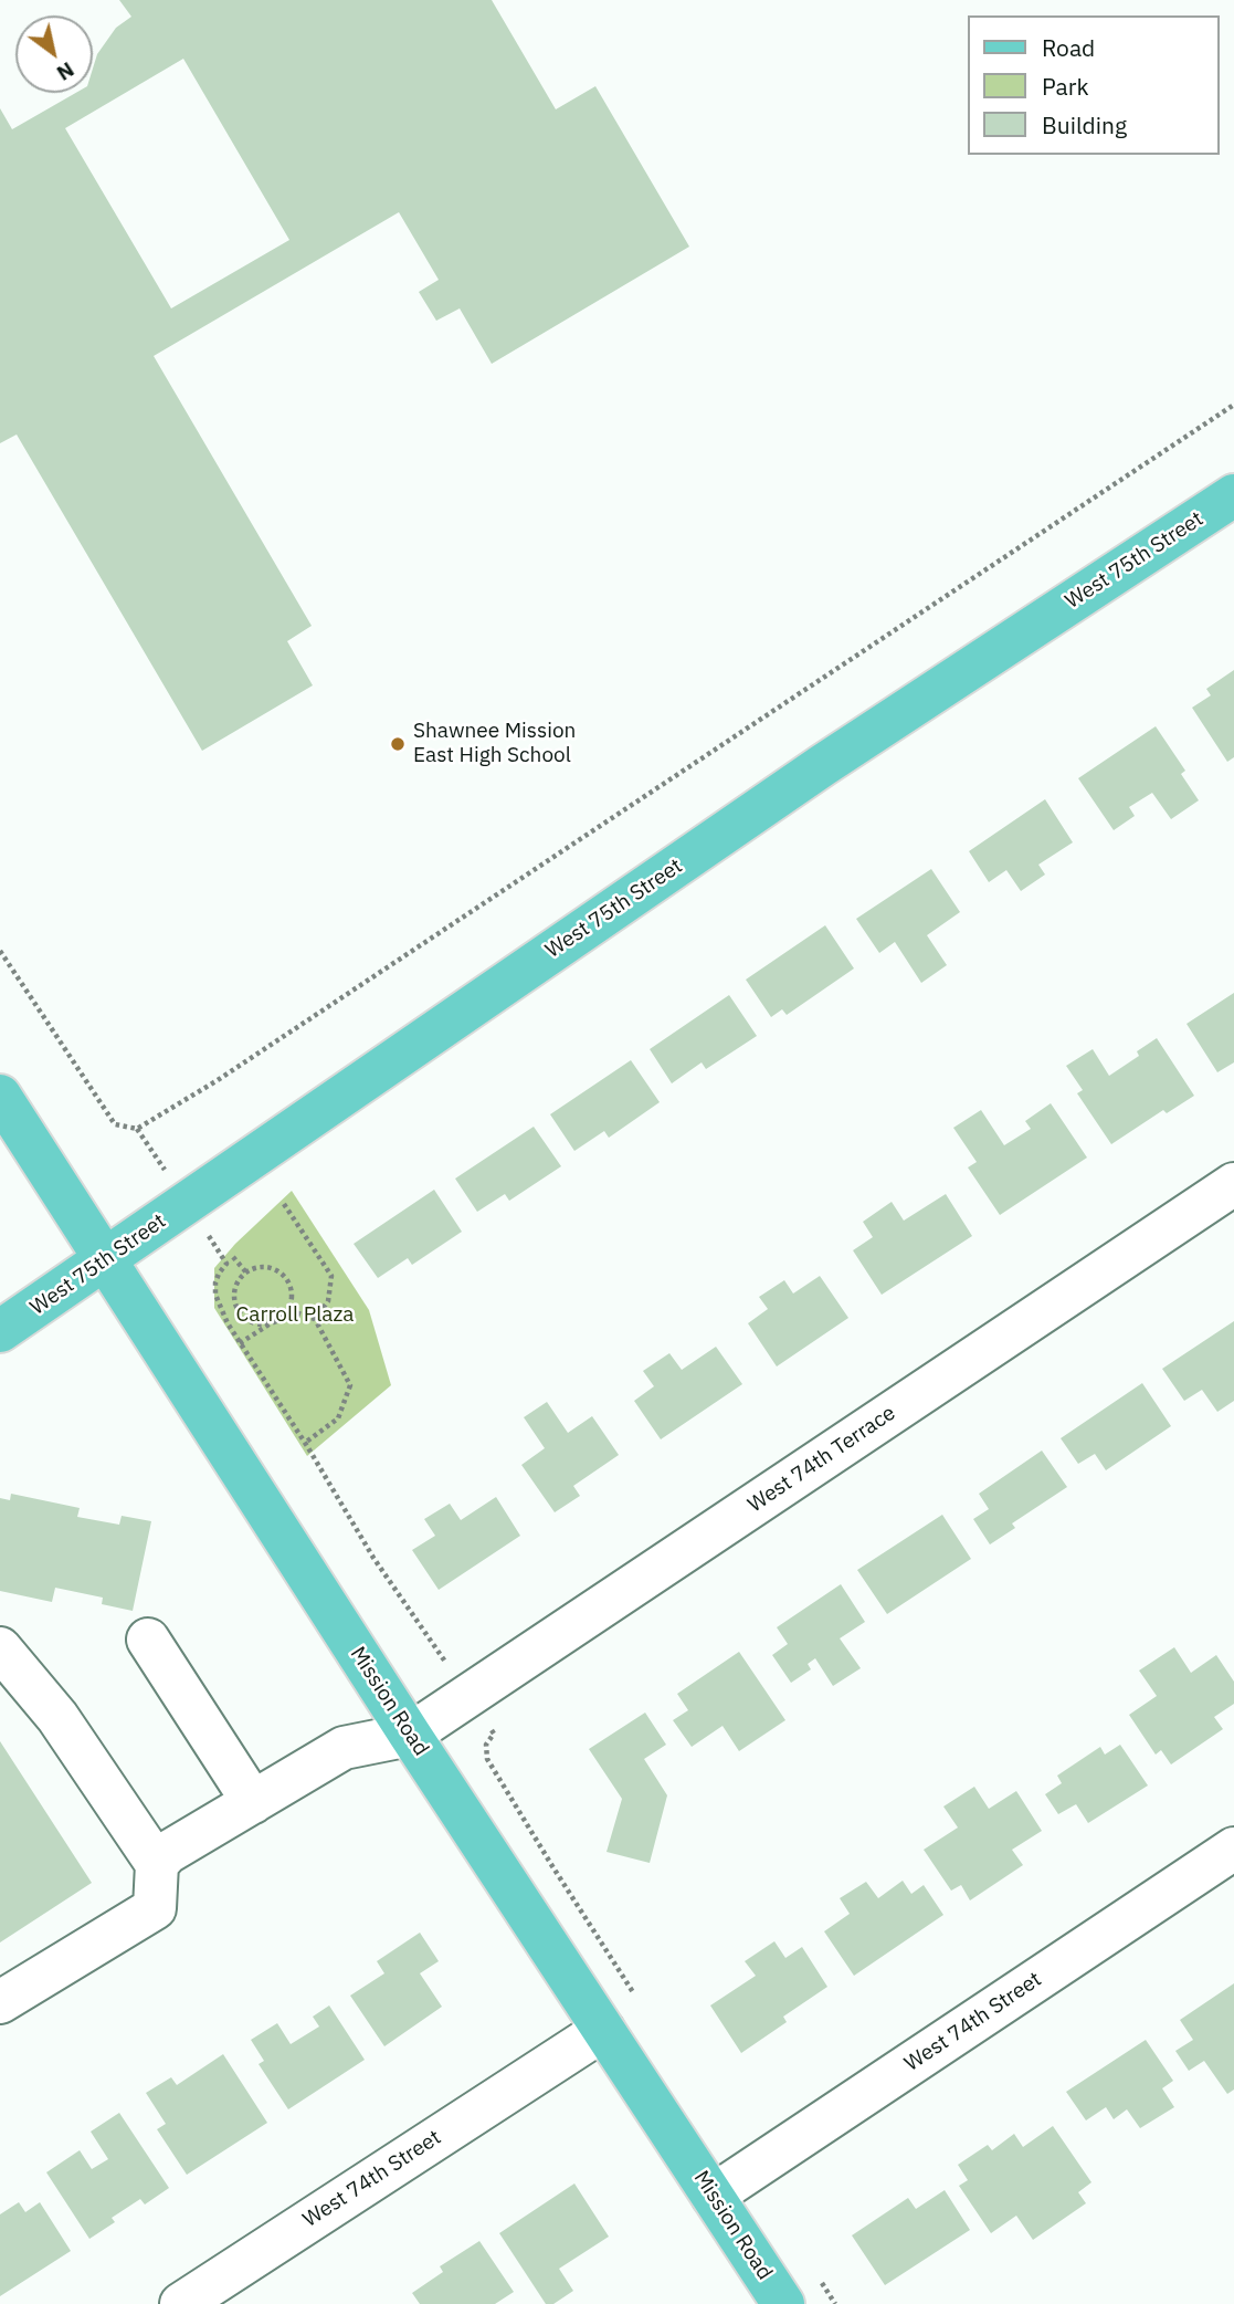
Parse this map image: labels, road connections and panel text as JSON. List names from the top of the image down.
{
  "streets": {
    "main road": ["West 75th Street", "Mission Road"],
    "street": ["West 74th Terrace", "West 74th Street"]
  },
  "crossings": [
    ["West 75th Street", "Mission Road"],
    ["West 74th Terrace", "Mission Road"],
    ["Mission Road", "West 74th Street"]
  ],
  "parks": ["Carroll Plaza"],
  "places": ["Shawnee Mission East High School"],
  "legend": ["Road", "Park", "Building"],
  "north": "bottom right"
}
